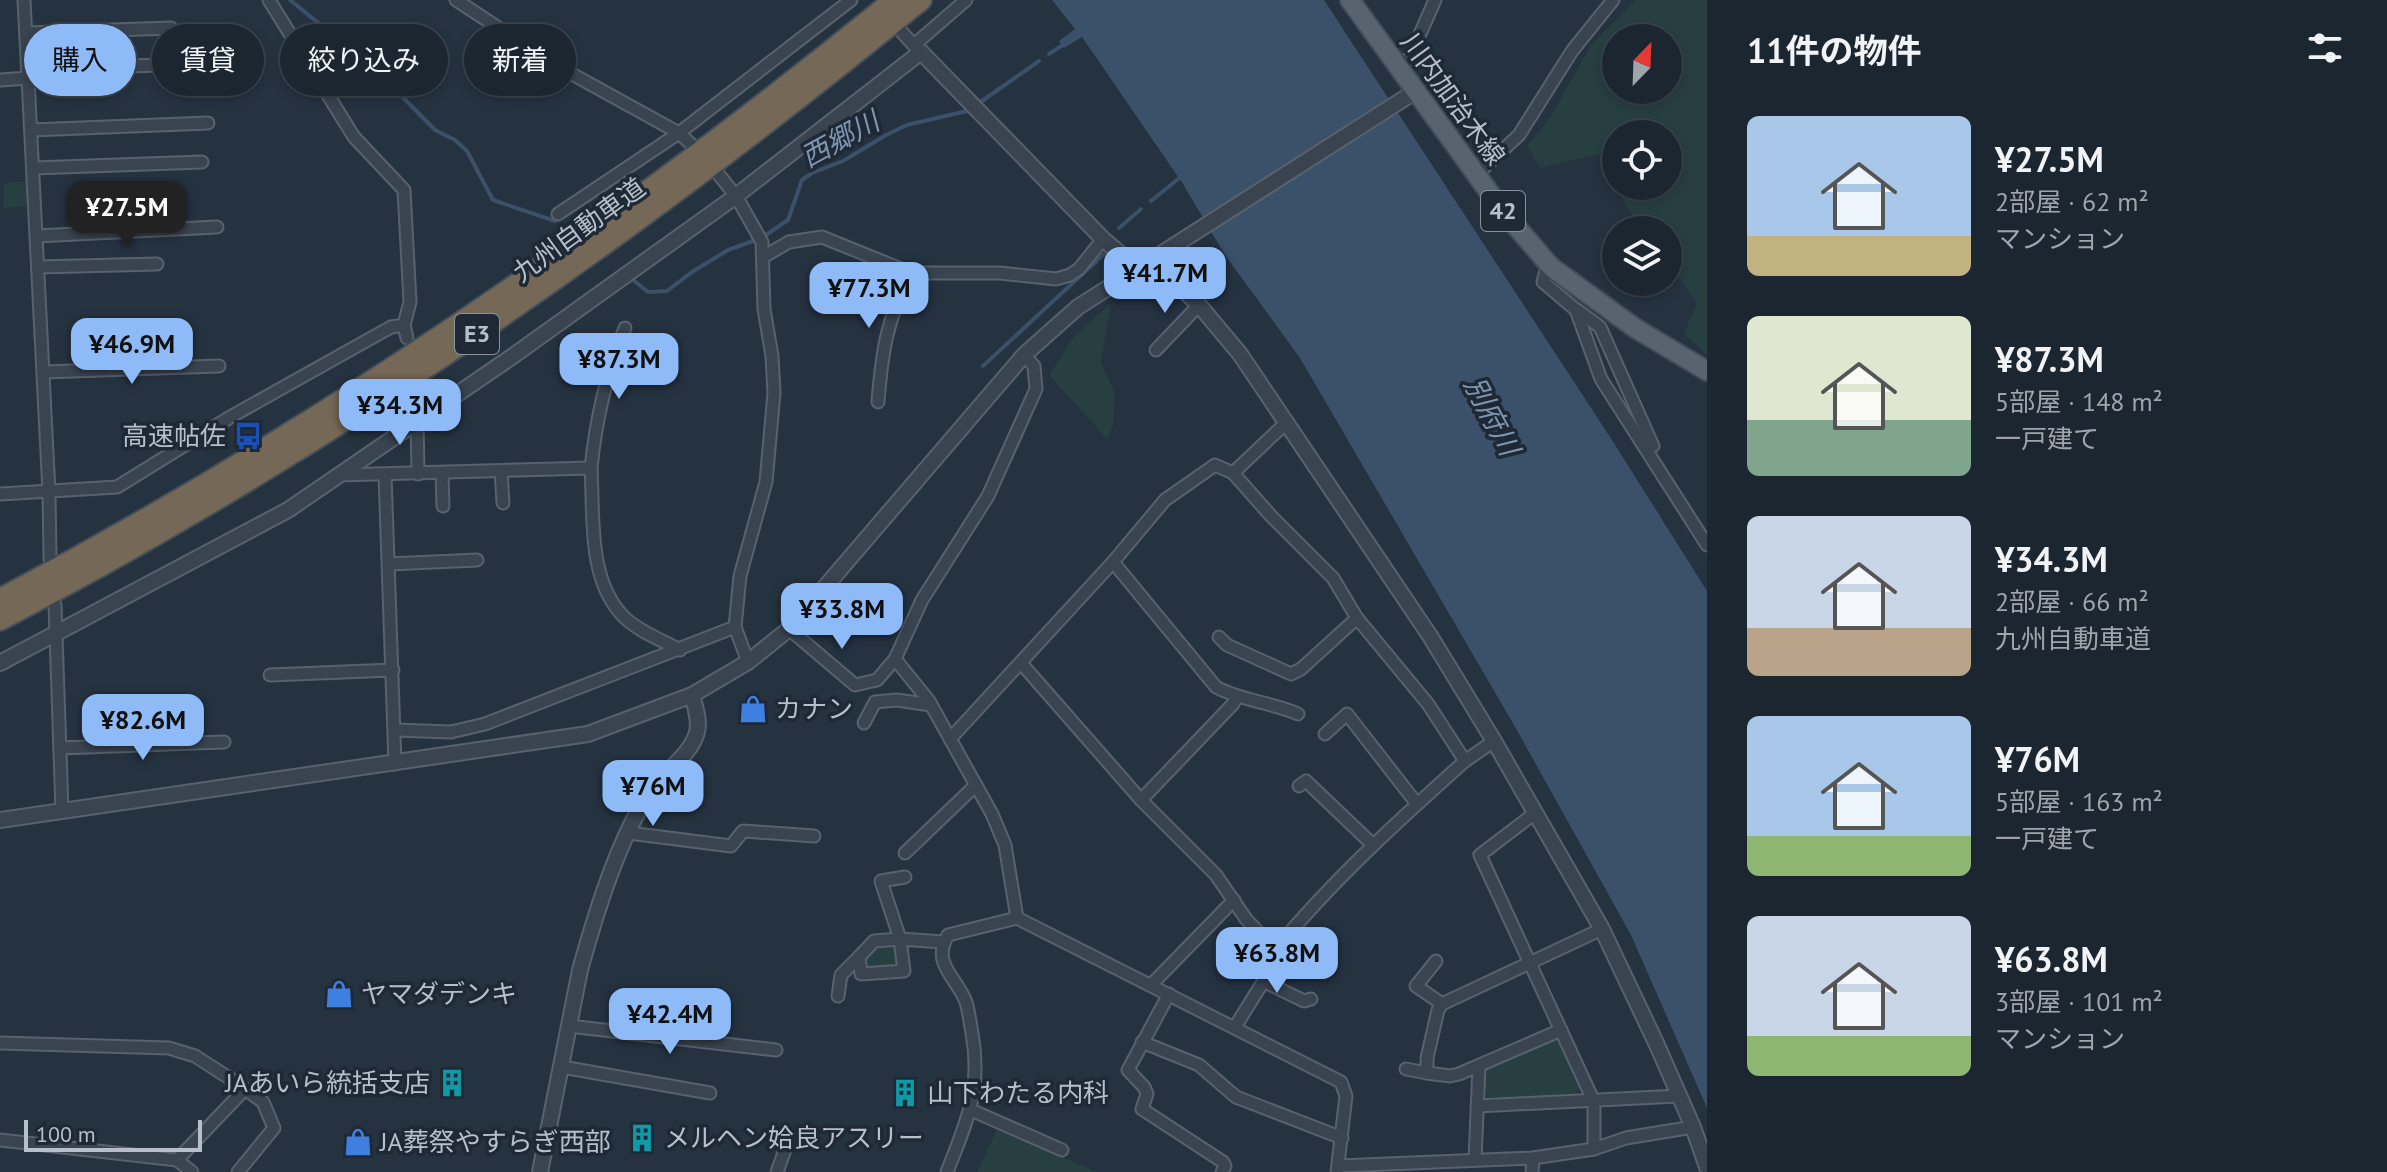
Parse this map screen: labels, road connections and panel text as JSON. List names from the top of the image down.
{
  "streets": {
    "highway": ["九州自動車道", "E3"],
    "main road": ["川内加治木線", "42"]
  },
  "water": ["西郷川", "別府川"],
  "places": {
    "bus stop": ["高速帖佐"],
    "shop": ["カナン", "ヤマダデンキ", "JA葬祭やすらぎ西部"],
    "building": ["JAあいら統括支店", "山下わたる内科", "メルヘン姶良アスリー"]
  },
  "scale_bar": "100 m",
  "north": "top right",
  "page": {
    "heading": "11件の物件",
    "chip": [
      "購入",
      "賃貸",
      "絞り込み",
      "新着"
    ],
    "list": [
      {
        "name": "¥27.5M",
        "note": "2部屋 · 62 m² · マンション"
      },
      {
        "name": "¥87.3M",
        "note": "5部屋 · 148 m² · 一戸建て"
      },
      {
        "name": "¥34.3M",
        "note": "2部屋 · 66 m² · 九州自動車道"
      },
      {
        "name": "¥76M",
        "note": "5部屋 · 163 m² · 一戸建て"
      },
      {
        "name": "¥63.8M",
        "note": "3部屋 · 101 m² · マンション"
      }
    ],
    "price": [
      "¥27.5M",
      "¥41.7M",
      "¥77.3M",
      "¥46.9M",
      "¥87.3M",
      "¥34.3M",
      "¥33.8M",
      "¥82.6M",
      "¥76M",
      "¥63.8M",
      "¥42.4M"
    ],
    "scale": "100 m"
  }
}
